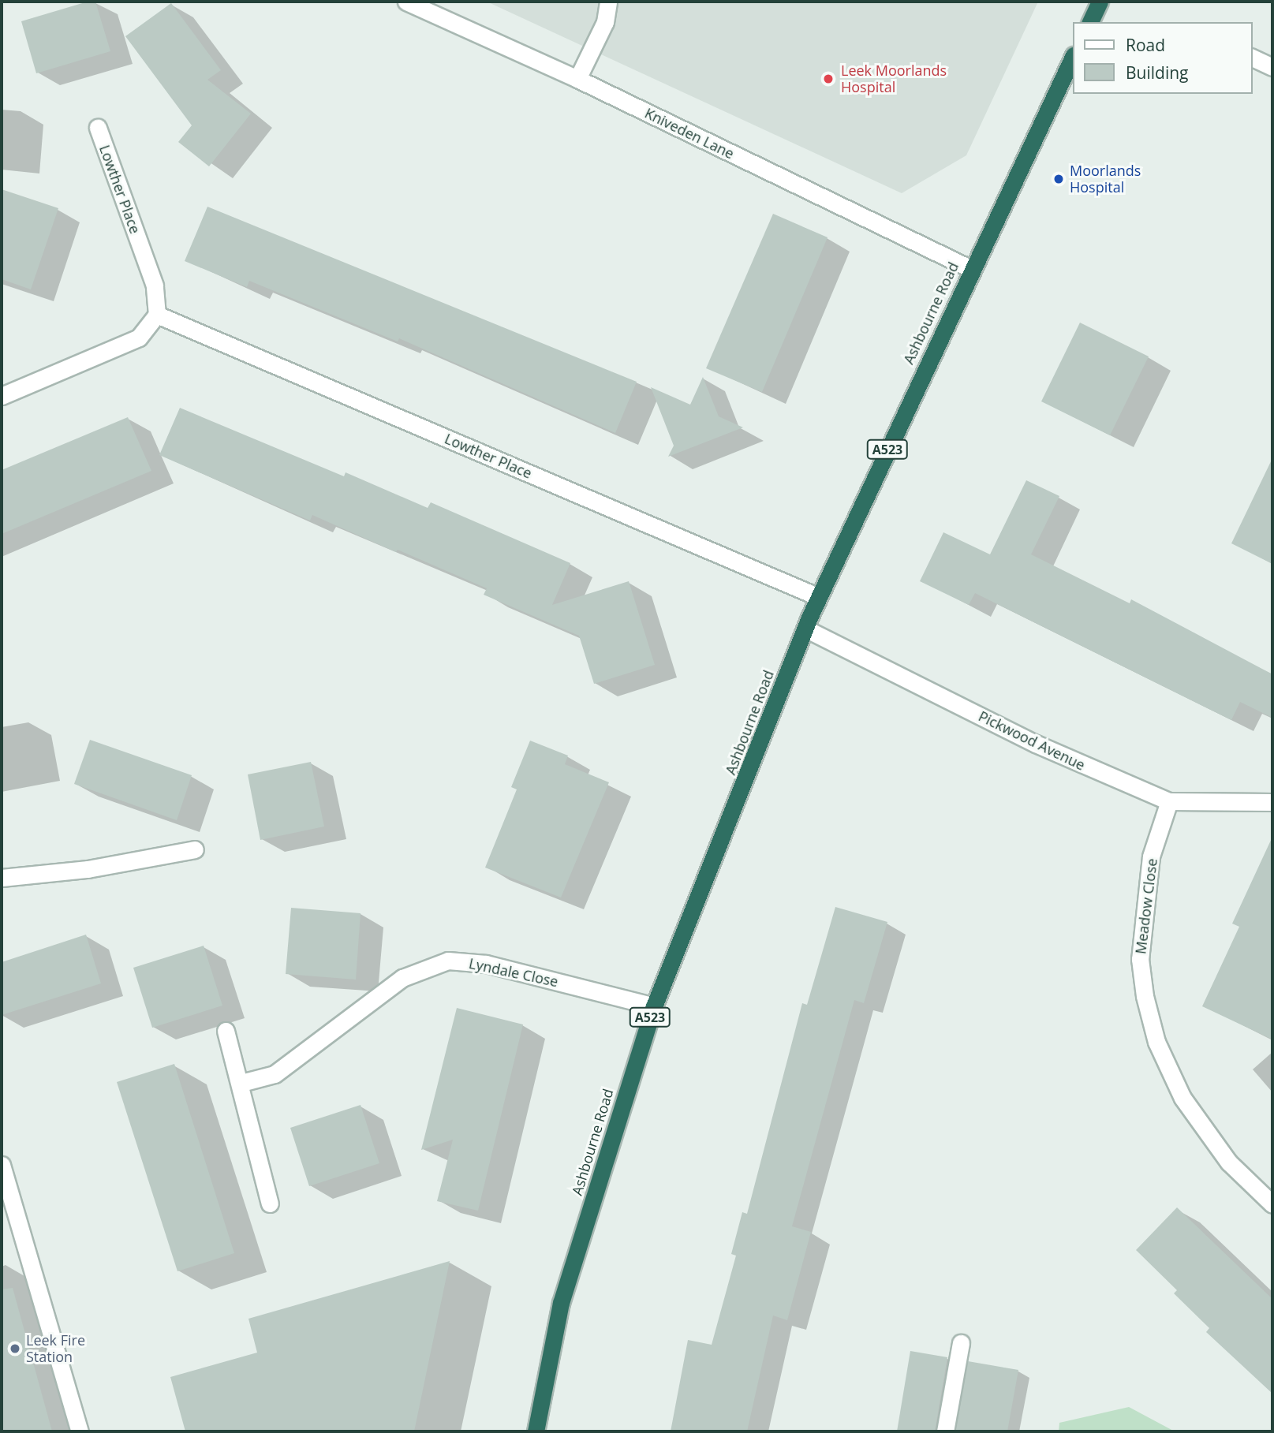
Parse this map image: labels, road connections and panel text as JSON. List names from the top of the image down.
{
  "streets": {
    "highway": ["Ashbourne Road", "A523"],
    "street": [
      "Kniveden Lane",
      "Lowther Place",
      "Pickwood Avenue",
      "Meadow Close",
      "Lyndale Close"
    ]
  },
  "crossings": [
    ["Kniveden Lane", "Ashbourne Road"],
    ["Lowther Place", "Ashbourne Road"],
    ["Ashbourne Road", "Pickwood Avenue"],
    ["Ashbourne Road", "Lyndale Close"],
    ["Pickwood Avenue", "Meadow Close"]
  ],
  "places": ["Leek Moorlands Hospital", "Moorlands Hospital", "Leek Fire Station"],
  "legend": ["Road", "Building"]
}
